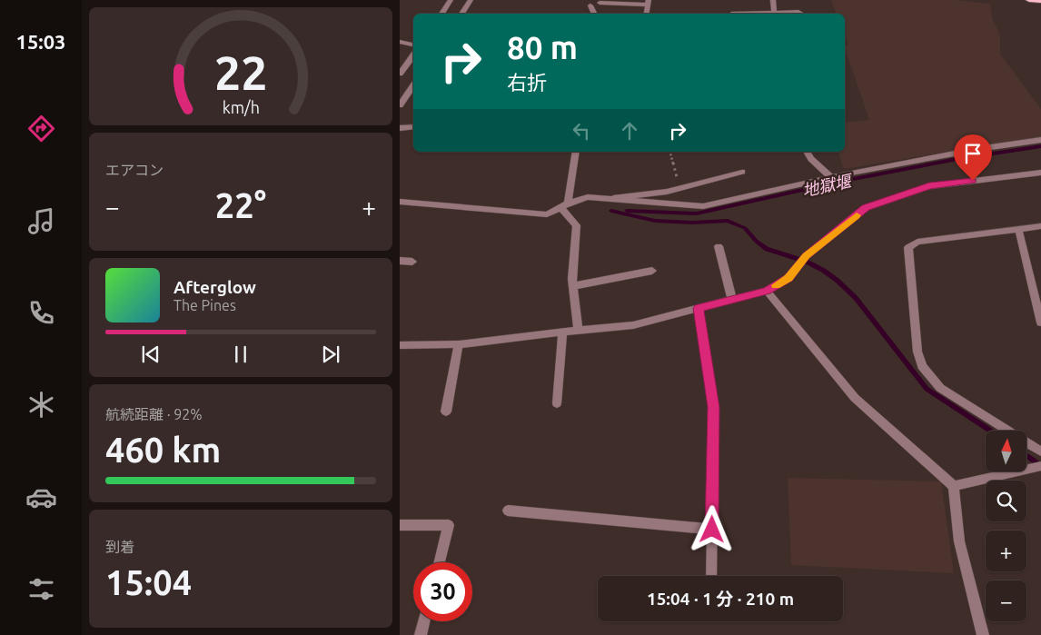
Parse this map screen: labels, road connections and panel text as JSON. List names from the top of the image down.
{
  "water": ["地獄堰"],
  "north": "top",
  "page": {
    "tabs": "15:03",
    "turn": ["80 m", "右折"],
    "tile": [
      "エアコン",
      ["航続距離 · 92%", "460 km"],
      ["到着", "15:04"]
    ],
    "heat": ["−", "22°", "+"],
    "song": ["Afterglow", "The Pines"],
    "map_buttons": ["+", "−"],
    "limit": "30",
    "trip": "15:04 · 1 分 · 210 m",
    "gauge": ["22", "km/h"]
  }
}
